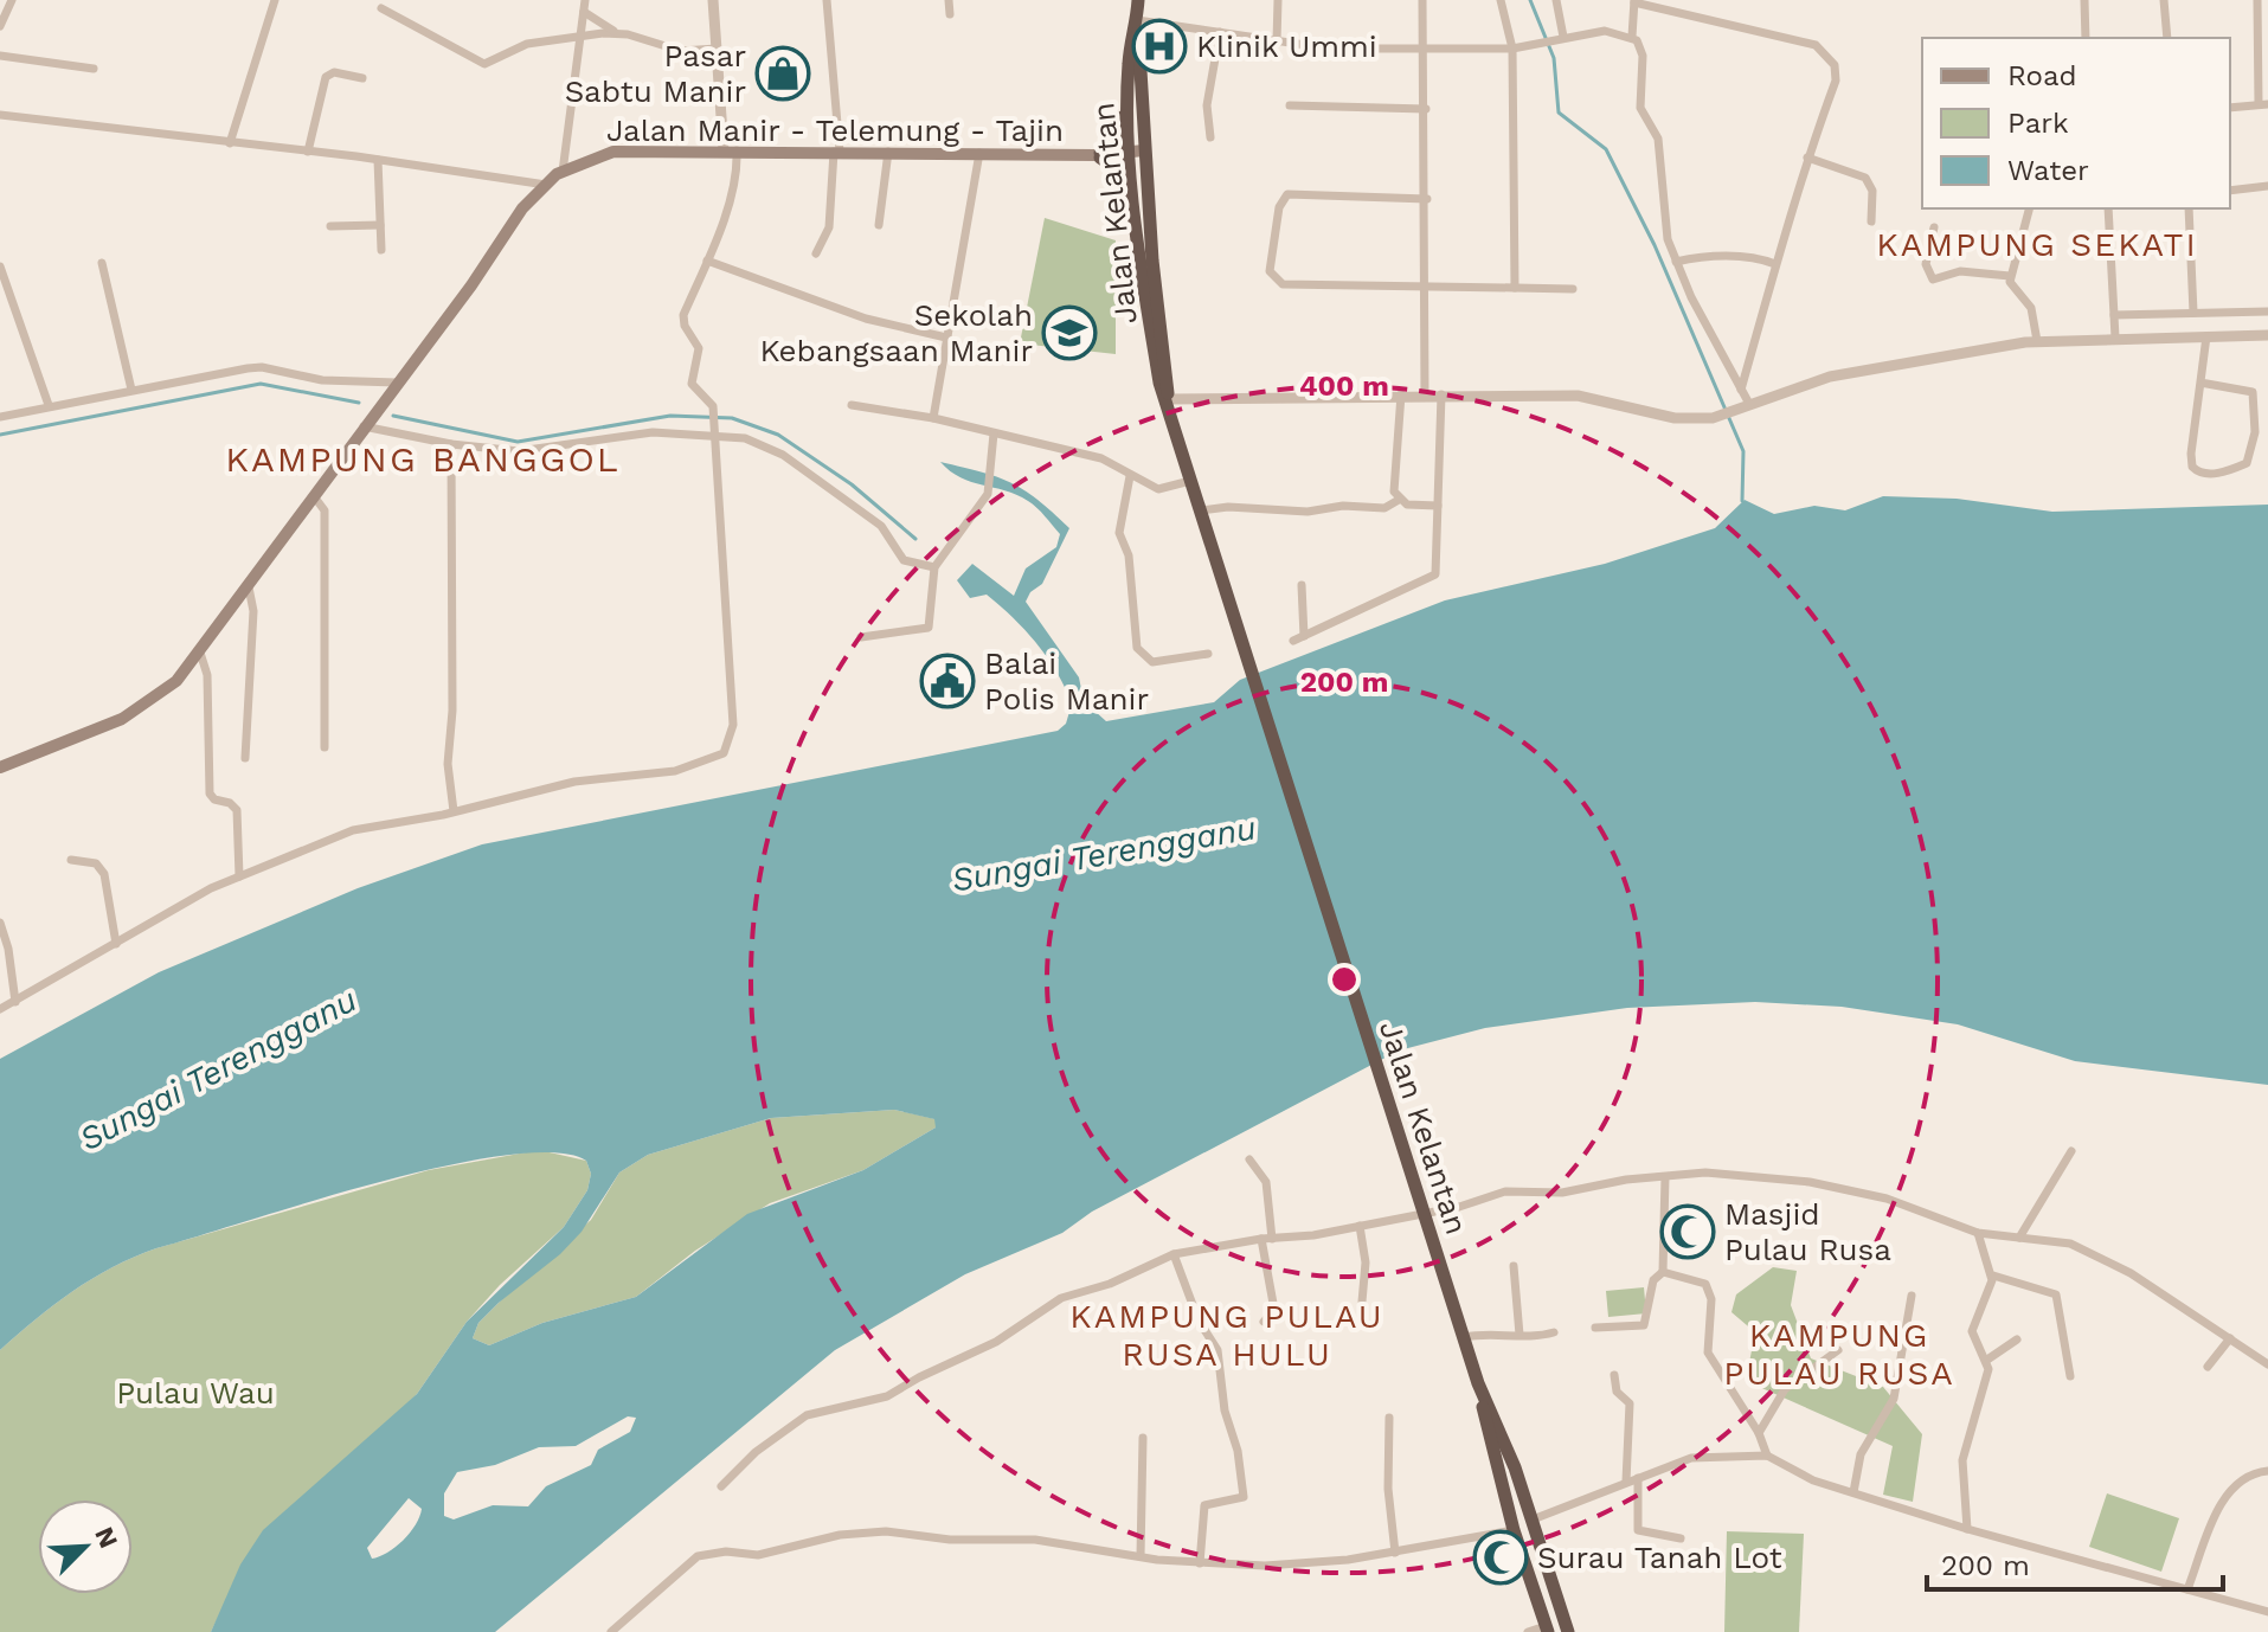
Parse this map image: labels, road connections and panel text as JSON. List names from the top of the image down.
{
  "streets": {
    "highway": ["Jalan Kelantan"],
    "main road": ["Jalan Manir - Telemung - Tajin"]
  },
  "crossings": [
    ["Jalan Manir - Telemung - Tajin", "Jalan Kelantan"]
  ],
  "districts": [
    "KAMPUNG SEKATI",
    "KAMPUNG BANGGOL",
    "KAMPUNG PULAU RUSA HULU",
    "KAMPUNG PULAU RUSA"
  ],
  "water": ["Sungai Terengganu"],
  "parks": ["Pulau Wau"],
  "places": {
    "hospital": ["Klinik Ummi"],
    "shop": ["Pasar Sabtu Manir"],
    "school or university": ["Sekolah Kebangsaan Manir"],
    "public building": ["Balai Polis Manir"],
    "mosque": ["Masjid Pulau Rusa", "Surau Tanah Lot"]
  },
  "legend": ["Road", "Park", "Water"],
  "scale_bar": "200 m",
  "north": "top right",
  "rings": ["400 m", "200 m"]
}
